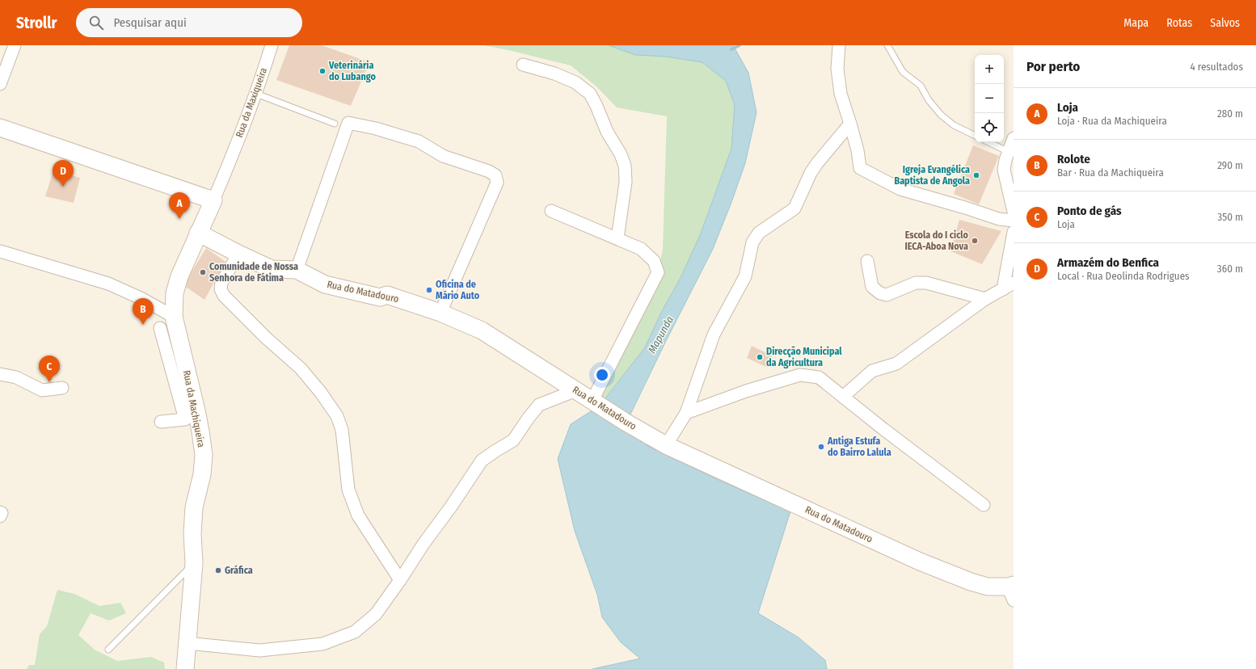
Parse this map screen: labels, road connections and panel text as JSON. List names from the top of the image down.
{
  "streets": {
    "street": ["Rua da Maxiqueira", "Rua do Matadouro", "Rua da Machiqueira"]
  },
  "crossings": [
    ["Rua da Maxiqueira", "Rua da Machiqueira"],
    ["Rua do Matadouro", "Rua da Machiqueira"]
  ],
  "water": ["Mapunda"],
  "places": [
    "Veterinária do Lubango",
    "Igreja Evangélica Baptista de Angola",
    "Escola do I ciclo IECA-Aboa Nova",
    "Comunidade de Nossa Senhora de Fátima",
    "Oficina de Mário Auto",
    "Direcção Municipal da Agricultura",
    "Antiga Estufa do Bairro Lalula",
    "Gráfica"
  ],
  "page": {
    "header": "Strollr",
    "search": "Pesquisar aqui",
    "nav": ["Mapa", "Rotas", "Salvos"],
    "heading": ["Por perto", "4 resultados"],
    "map_buttons": ["+", "−"],
    "list": [
      {
        "mark": "A",
        "name": "Loja",
        "note": "Loja · Rua da Machiqueira",
        "value": "280 m"
      },
      {
        "mark": "B",
        "name": "Rolote",
        "note": "Bar · Rua da Machiqueira",
        "value": "290 m"
      },
      {
        "mark": "C",
        "name": "Ponto de gás",
        "note": "Loja",
        "value": "350 m"
      },
      {
        "mark": "D",
        "name": "Armazém do Benfica",
        "note": "Local · Rua Deolinda Rodrigues",
        "value": "360 m"
      }
    ],
    "pins": [
      "D",
      "A",
      "B",
      "C"
    ]
  }
}
